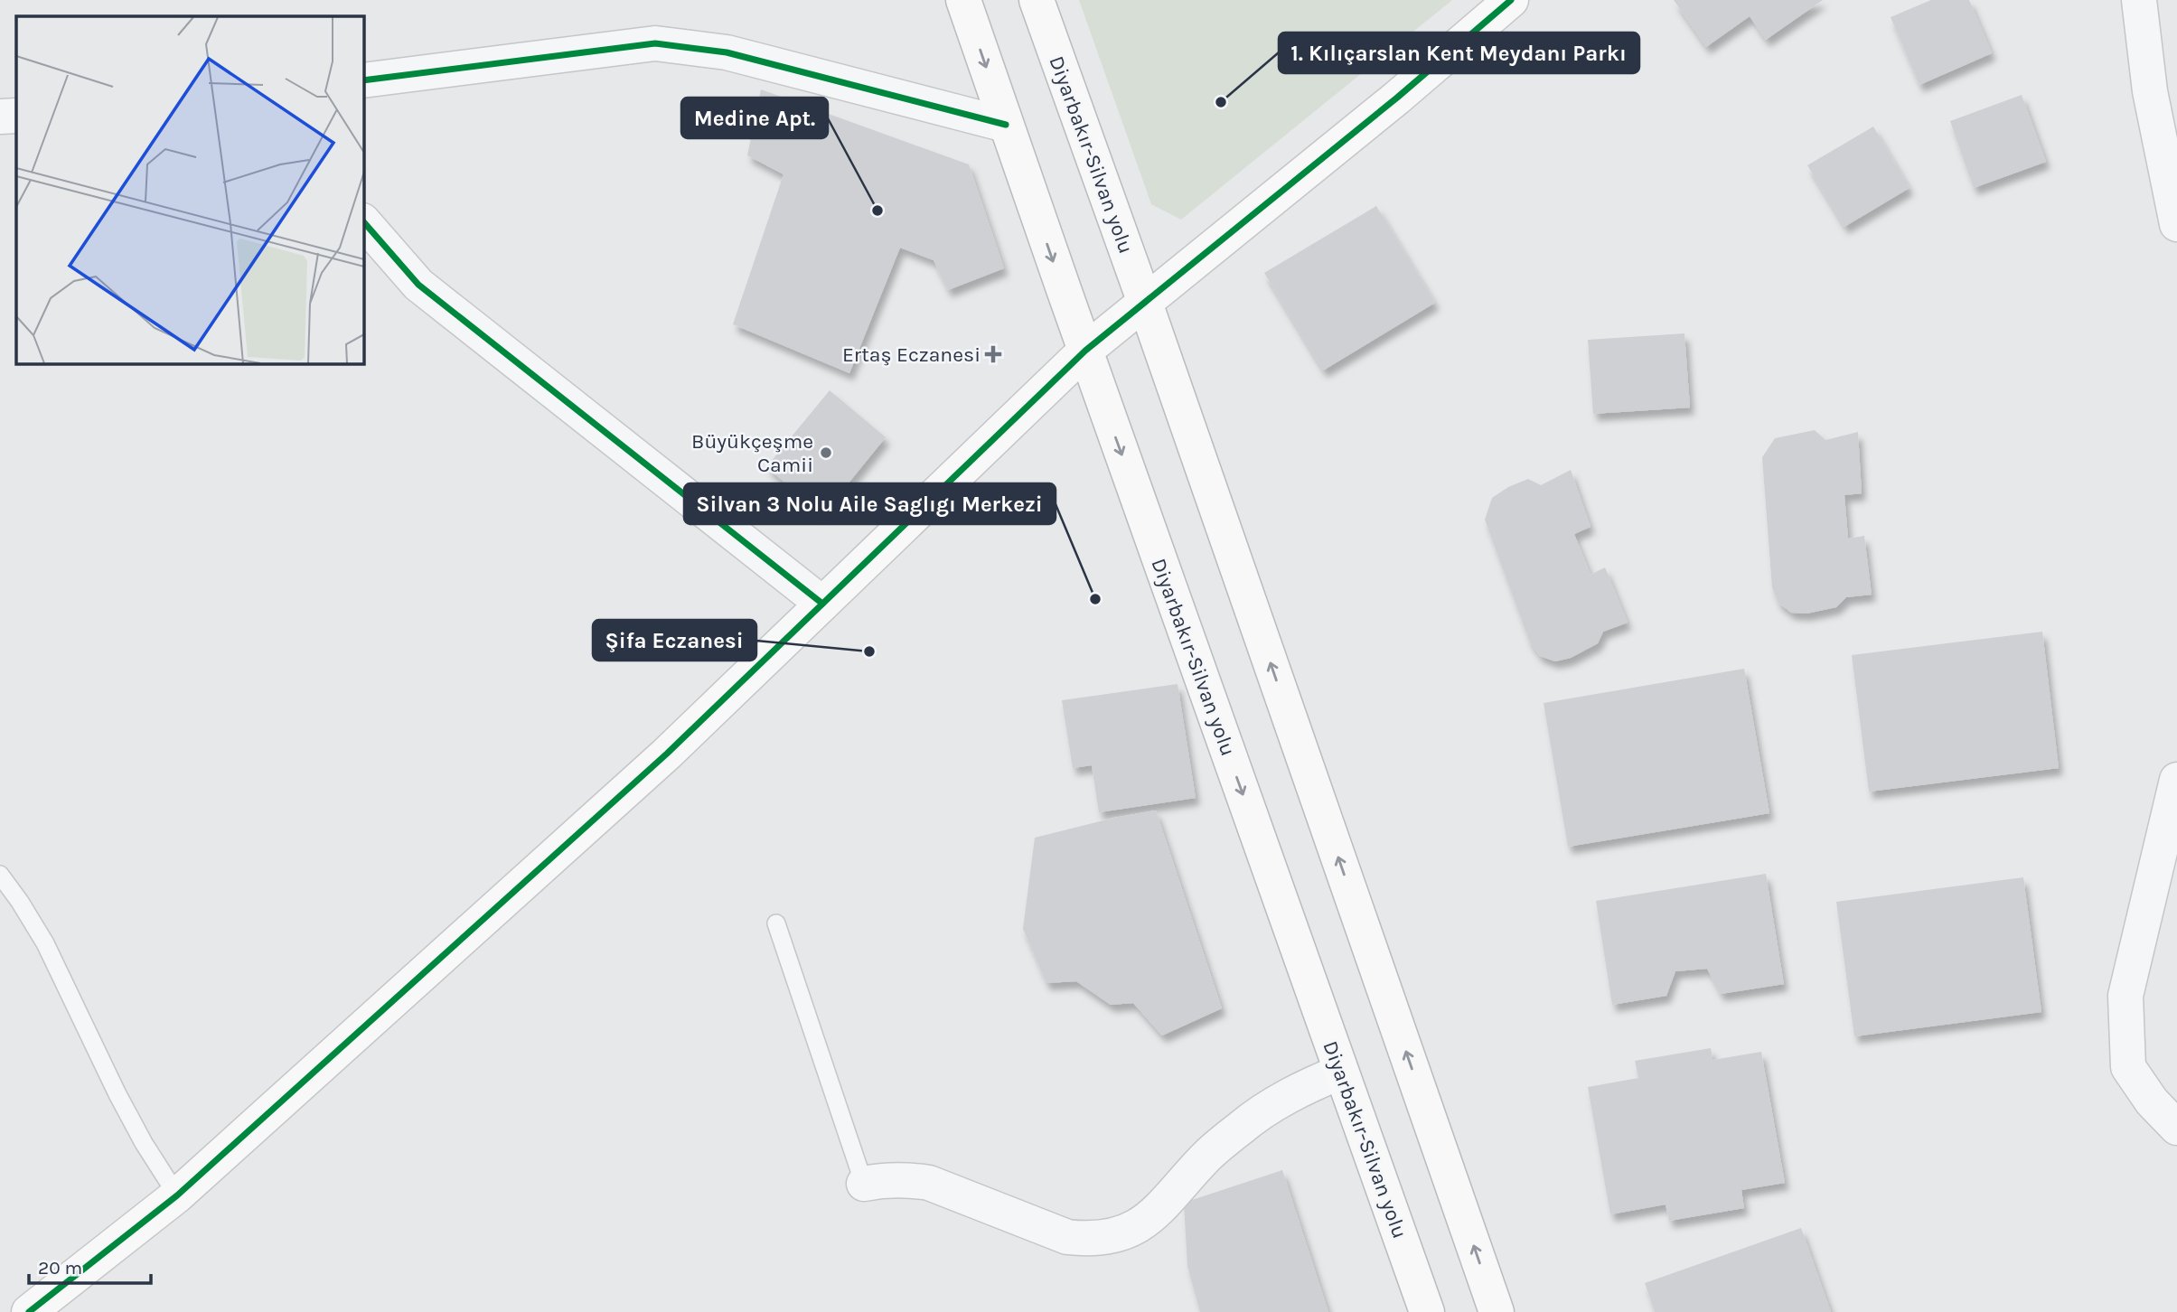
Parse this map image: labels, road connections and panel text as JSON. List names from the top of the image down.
{
  "streets": {
    "main road": ["Diyarbakır-Silvan yolu"]
  },
  "places": {
    "other": [
      "1. Kılıçarslan Kent Meydanı Parkı",
      "Medine Apt.",
      "Büyükçeşme Camii",
      "Silvan 3 Nolu Aile Saglıgı Merkezi",
      "Şifa Eczanesi"
    ],
    "health": ["Ertaş Eczanesi"]
  },
  "scale_bar": "20 m"
}
